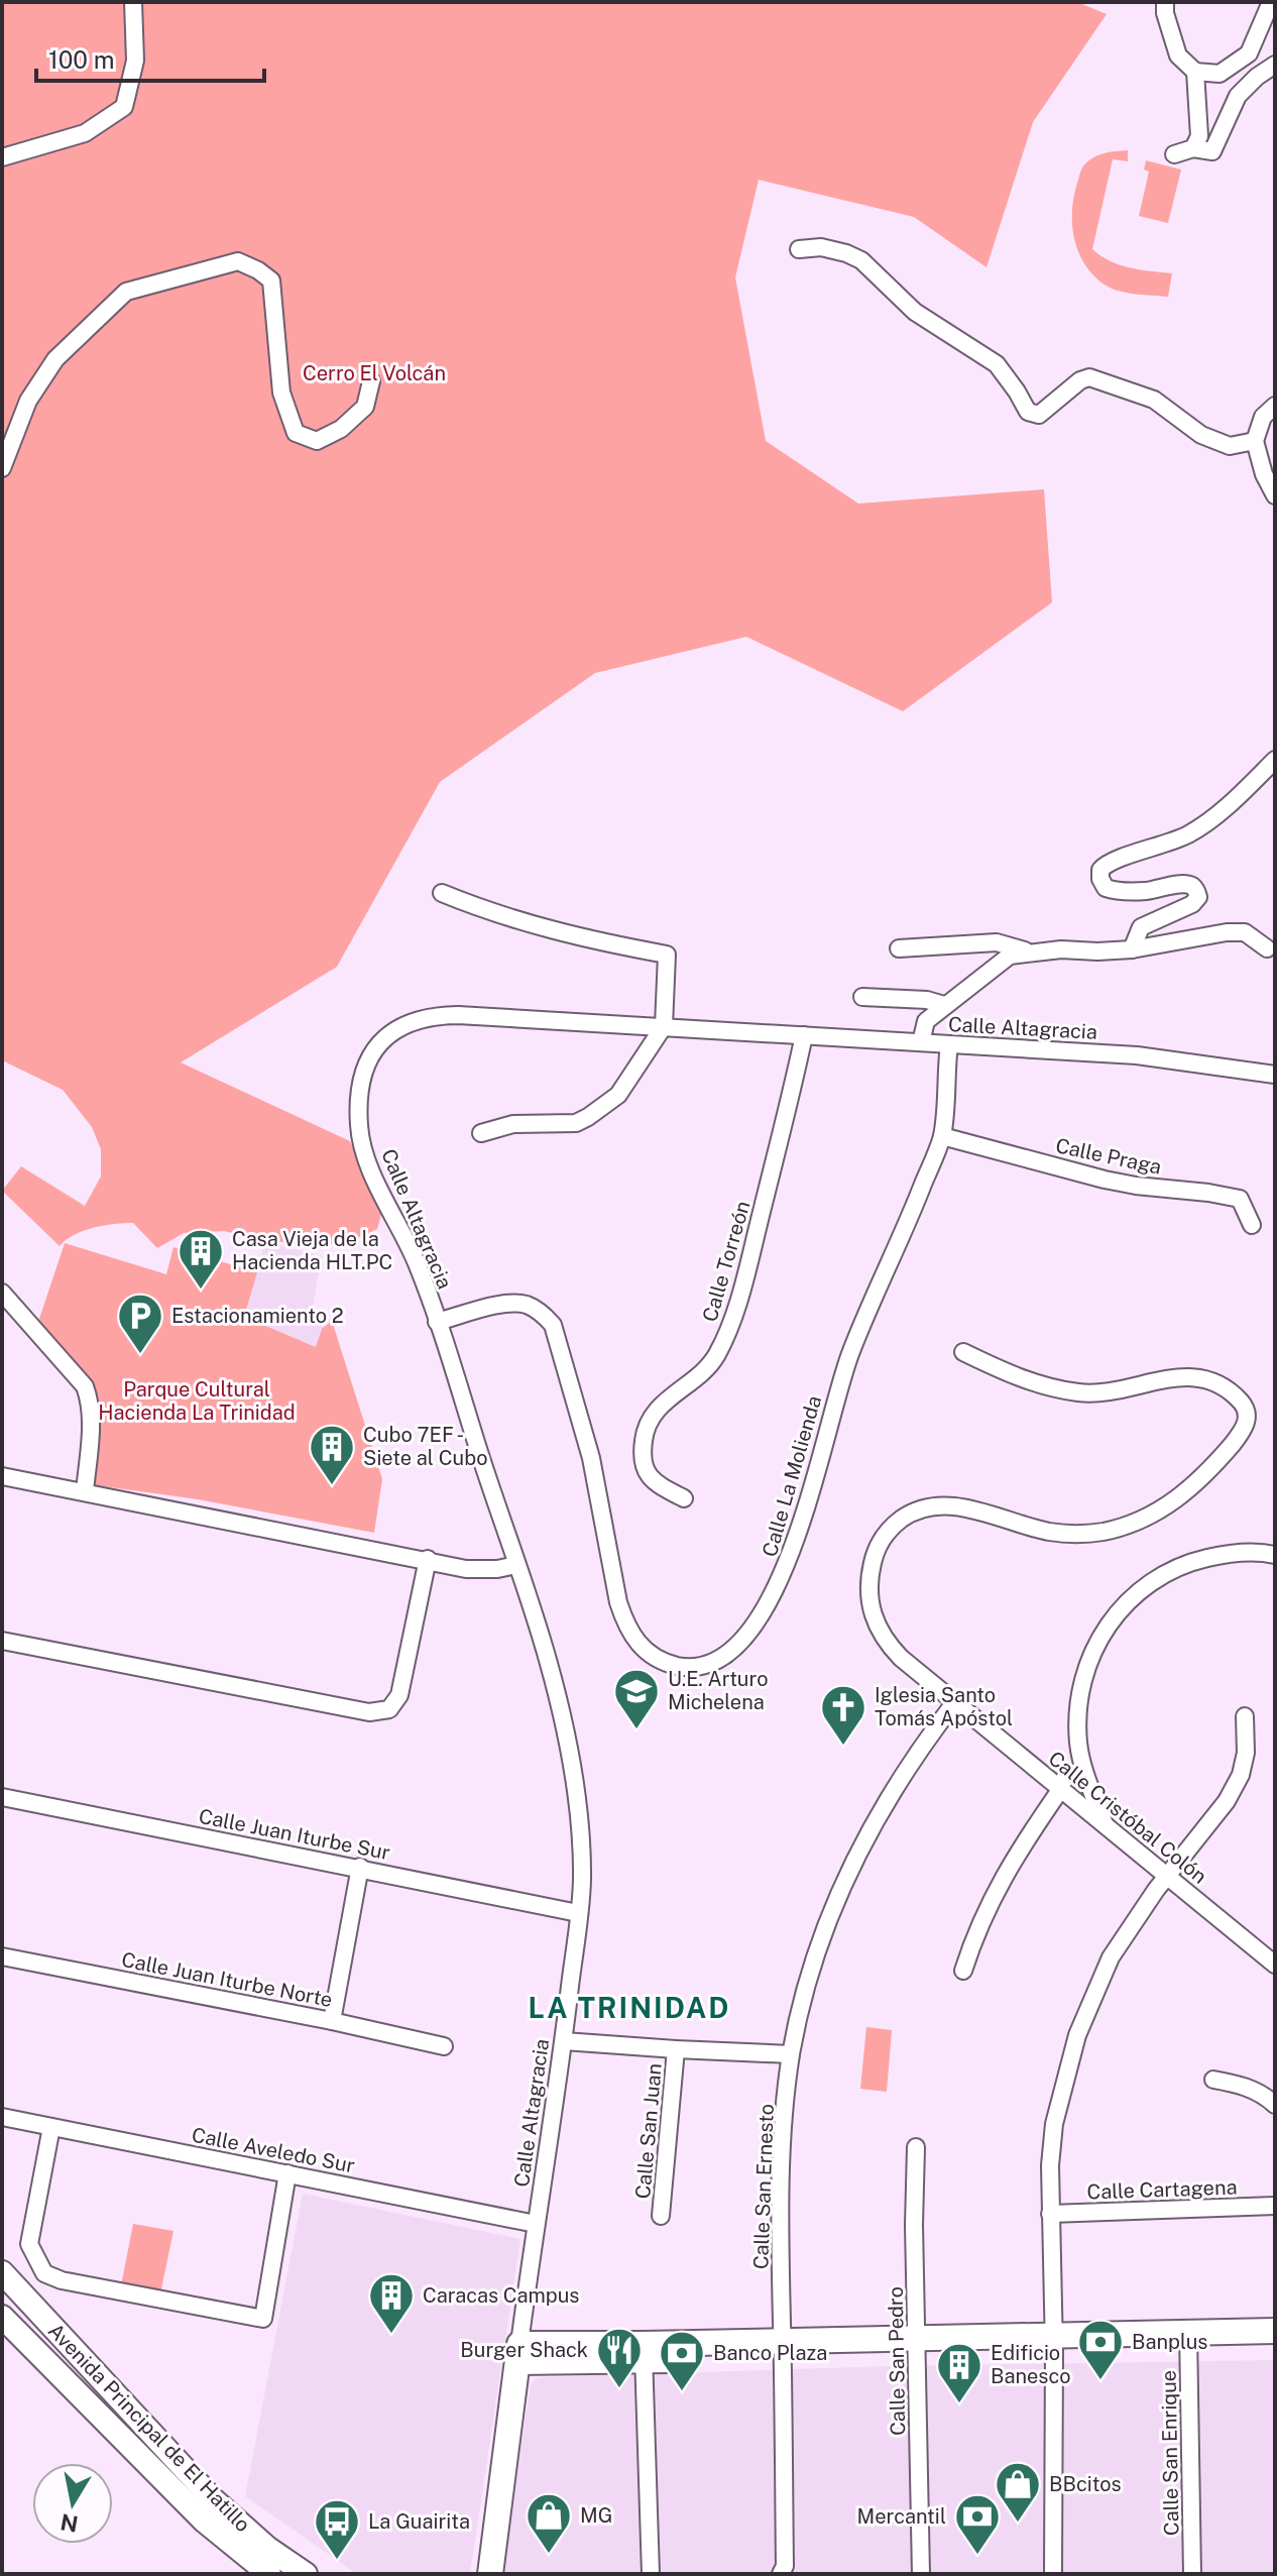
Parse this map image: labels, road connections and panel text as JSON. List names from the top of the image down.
{
  "streets": {
    "main road": ["Avenida Principal de El Hatillo"],
    "street": [
      "Calle Altagracia",
      "Calle Praga",
      "Calle Torreón",
      "Calle La Molienda",
      "Calle Cristóbal Colón",
      "Calle Juan Iturbe Sur",
      "Calle Juan Iturbe Norte",
      "Calle San Juan",
      "Calle Aveledo Sur",
      "Calle San Ernesto",
      "Calle Cartagena",
      "Calle San Pedro",
      "Calle San Enrique"
    ]
  },
  "crossings": [
    ["Calle Altagracia", "Calle Torreón"],
    ["Calle Altagracia", "Calle La Molienda"],
    ["Calle Altagracia", "Calle Juan Iturbe Sur"],
    ["Calle Altagracia", "Calle Aveledo Sur"],
    ["Calle Praga", "Calle La Molienda"],
    ["Calle Cristóbal Colón", "Calle San Ernesto"]
  ],
  "districts": ["LA TRINIDAD"],
  "parks": ["Cerro El Volcán", "Parque Cultural Hacienda La Trinidad"],
  "places": {
    "building": [
      "Casa Vieja de la Hacienda HLT.PC",
      "Cubo 7EF - Siete al Cubo",
      "Caracas Campus",
      "Edificio Banesco"
    ],
    "parking": ["Estacionamiento 2"],
    "school or university": ["U.E. Arturo Michelena"],
    "church": ["Iglesia Santo Tomás Apóstol"],
    "bank": ["Banplus", "Banco Plaza", "Mercantil"],
    "restaurant": ["Burger Shack"],
    "shop": ["BBcitos", "MG"],
    "bus stop": ["La Guairita"]
  },
  "scale_bar": "100 m",
  "north": "bottom"
}
